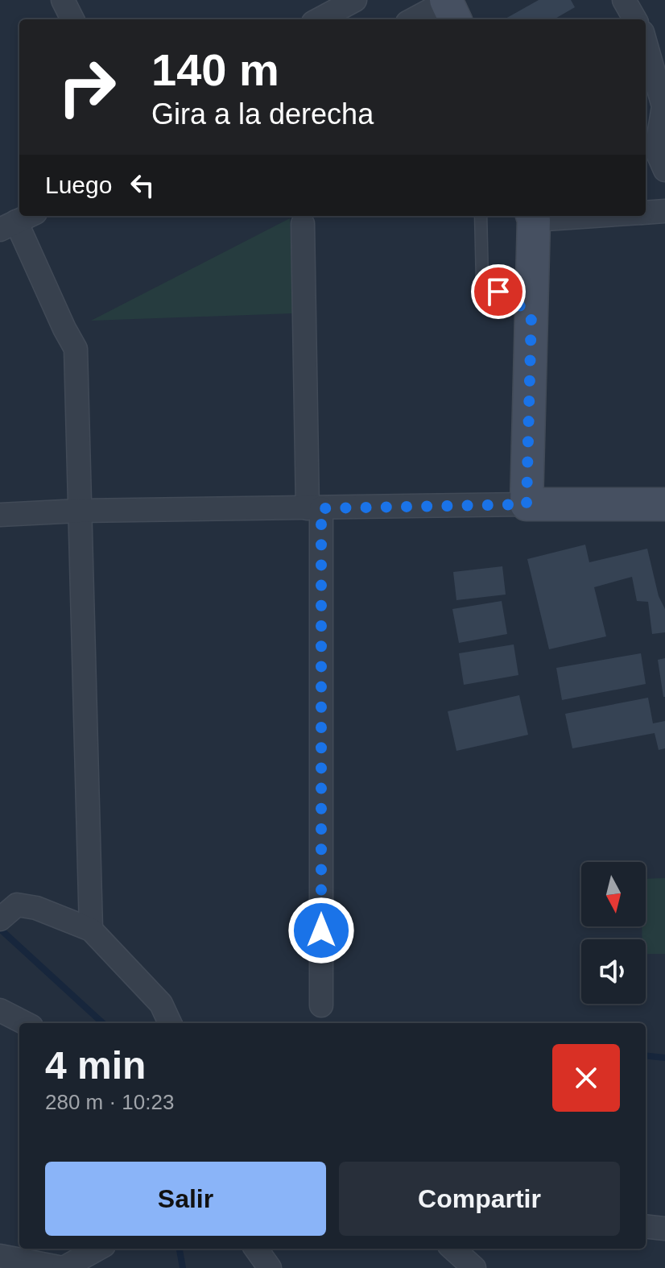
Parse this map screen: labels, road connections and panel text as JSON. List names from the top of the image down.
{
  "north": "bottom",
  "page": {
    "turn": ["140 m", "Gira a la derecha"],
    "then": "Luego",
    "heading": ["4 min", "280 m · 10:23"],
    "buttons": ["Salir", "Compartir"]
  }
}
